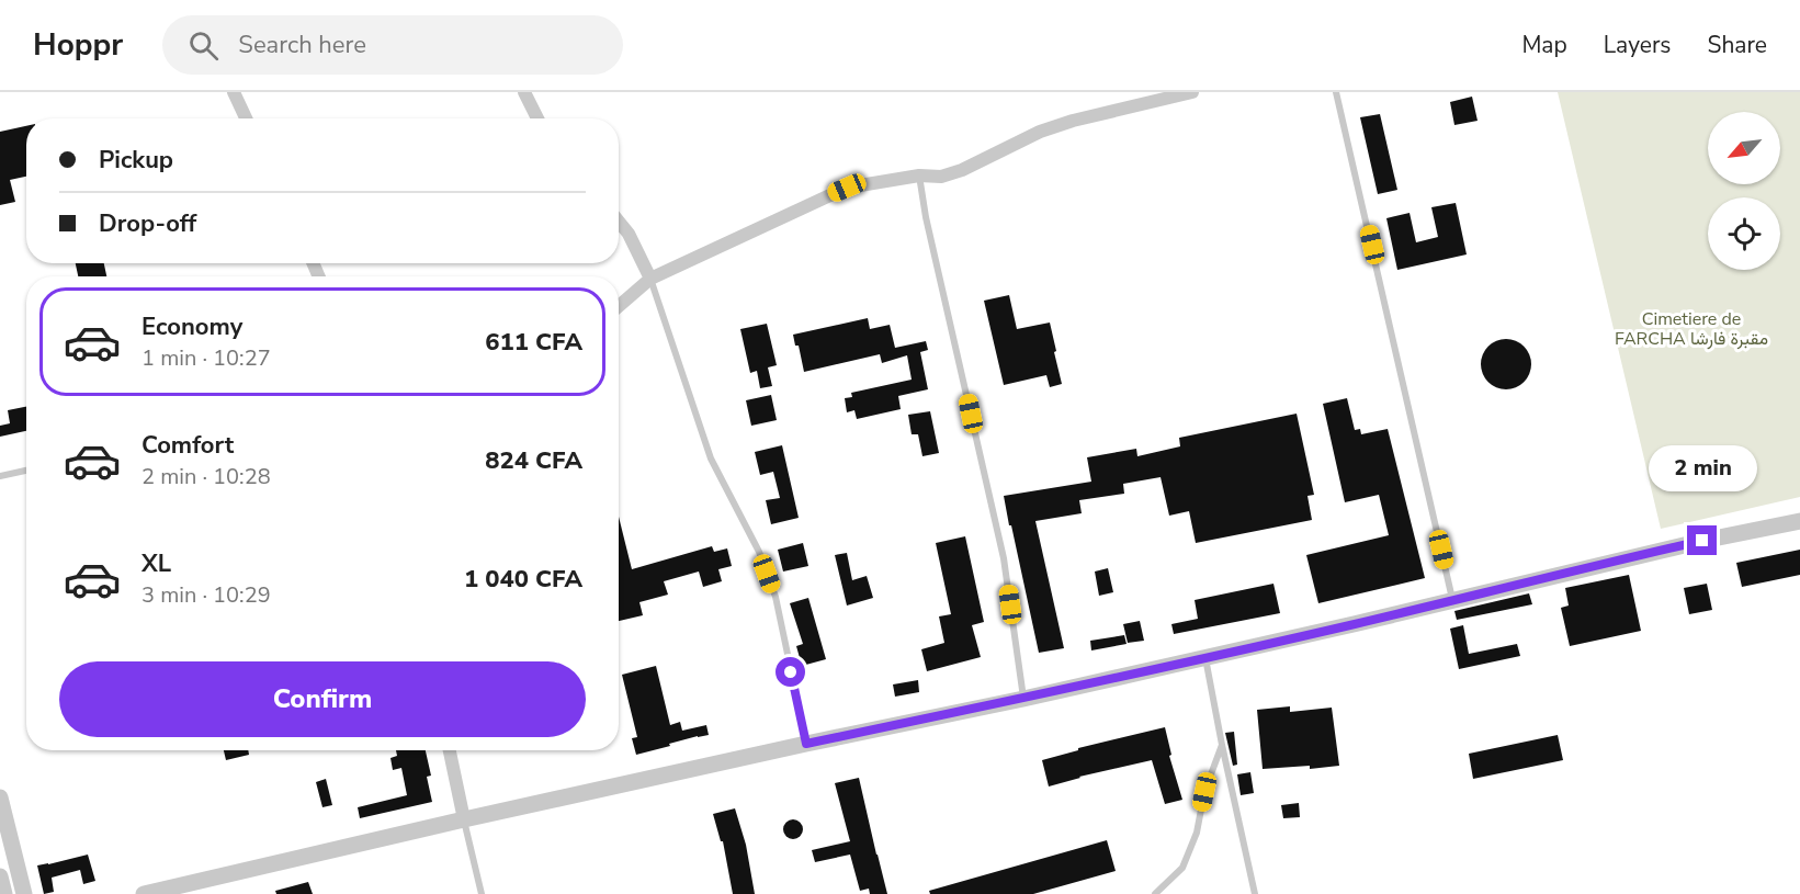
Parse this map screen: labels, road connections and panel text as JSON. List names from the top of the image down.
{
  "parks": ["Cimetiere de FARCHA مقبرة فارشا"],
  "north": "bottom left",
  "page": {
    "header": "Hoppr",
    "search": "Search here",
    "nav": ["Map", "Layers", "Share"],
    "banner": ["Pickup", "Drop-off"],
    "list": [
      {
        "name": "Economy",
        "note": "1 min · 10:27",
        "value": "611 CFA"
      },
      {
        "name": "Comfort",
        "note": "2 min · 10:28",
        "value": "824 CFA"
      },
      {
        "name": "XL",
        "note": "3 min · 10:29",
        "value": "1 040 CFA"
      }
    ],
    "bubble": "2 min",
    "buttons": "Confirm"
  }
}
